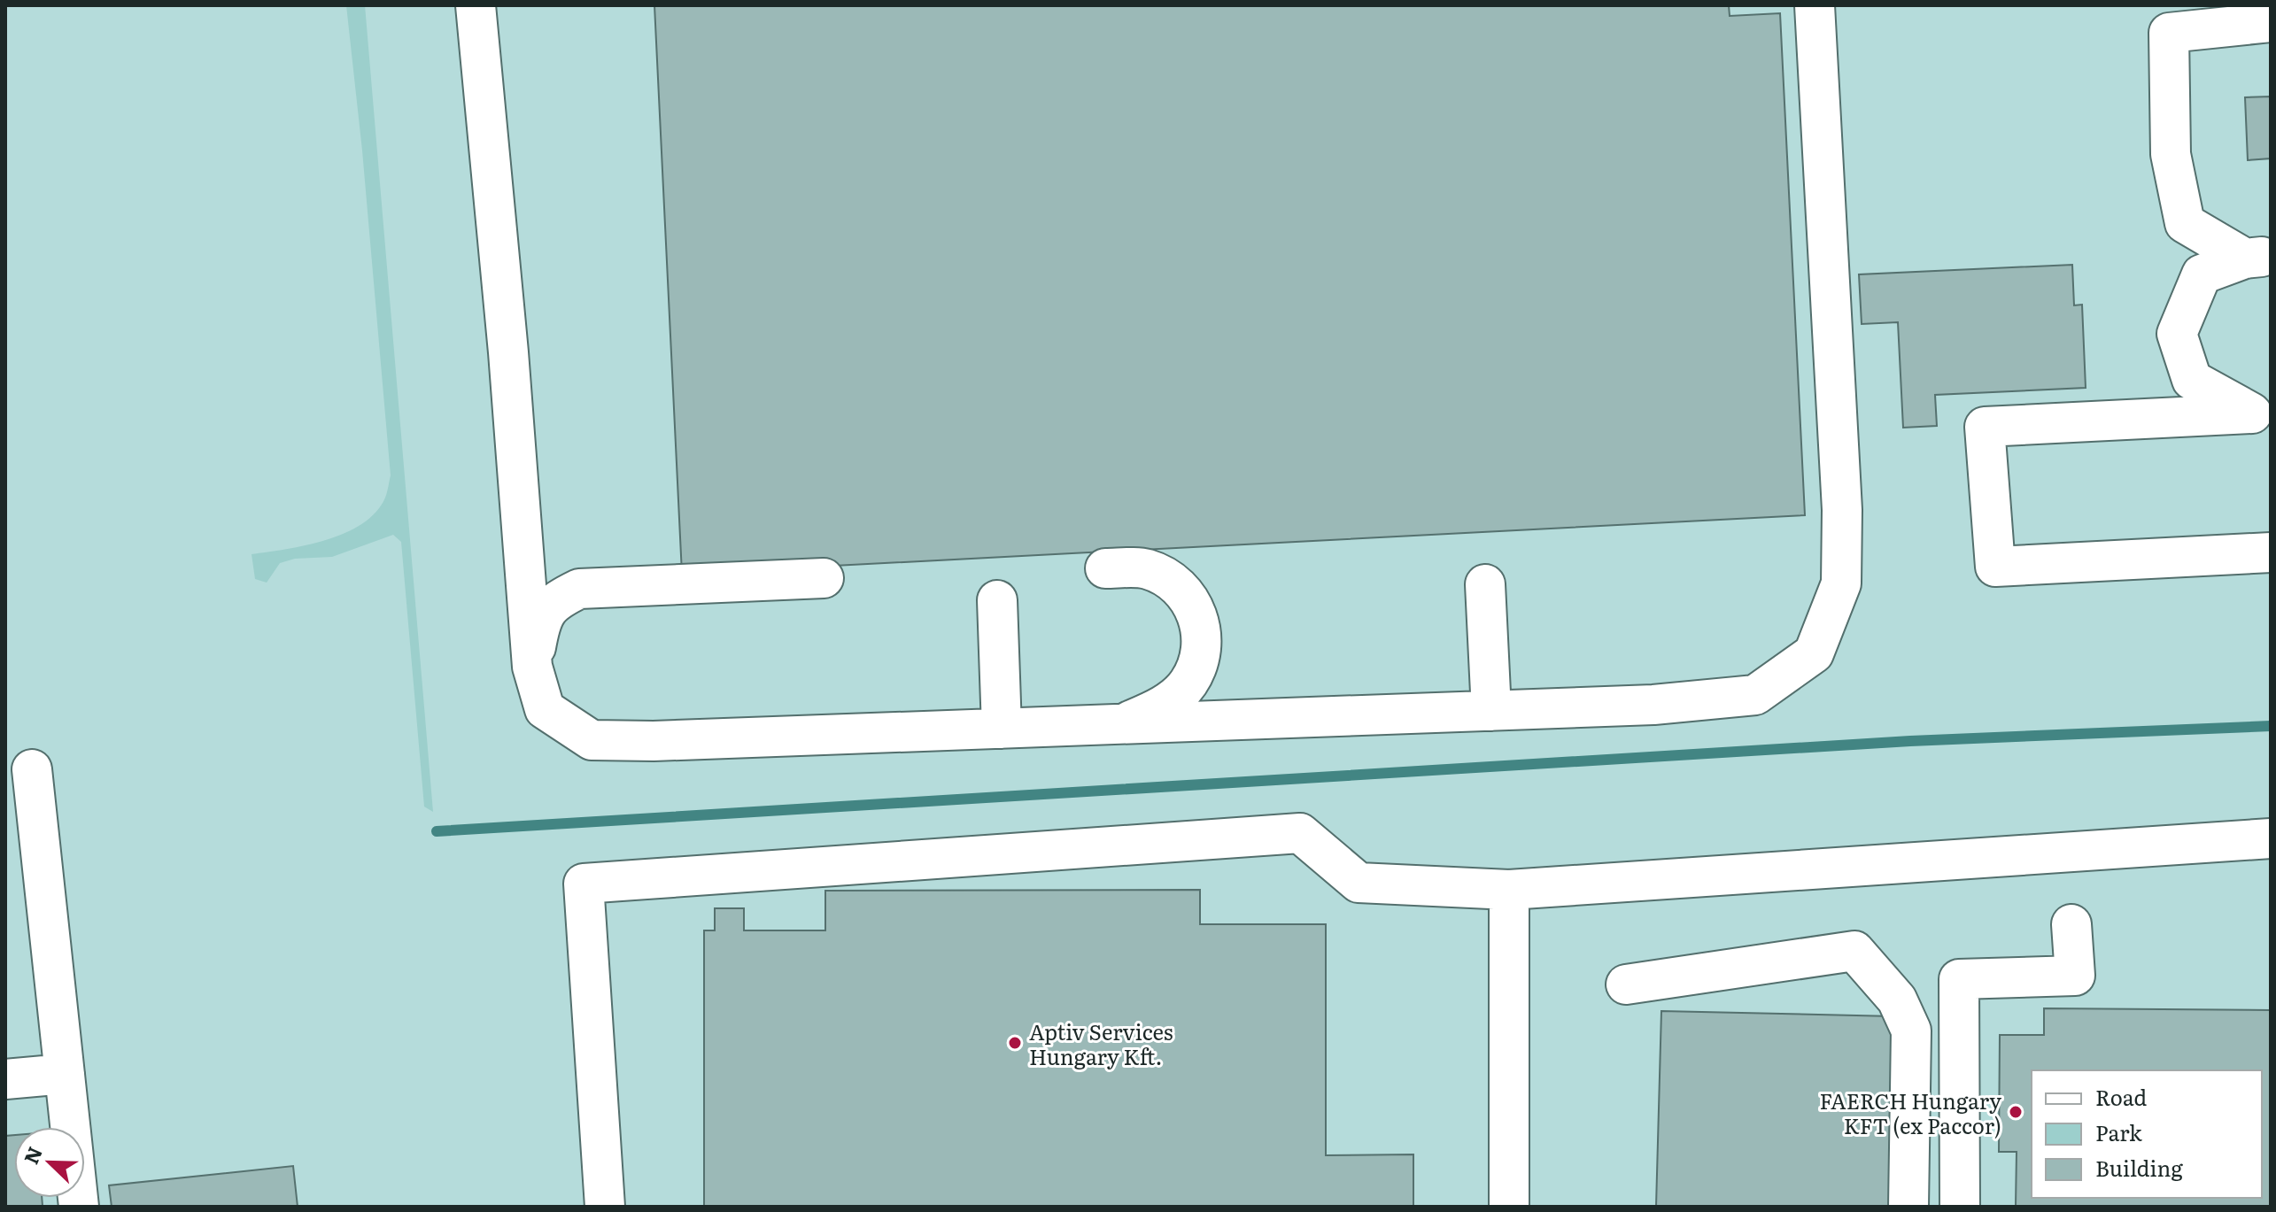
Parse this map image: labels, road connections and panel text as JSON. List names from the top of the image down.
{
  "places": ["Aptiv Services Hungary Kft.", "FAERCH Hungary KFT (ex Paccor)"],
  "legend": ["Road", "Park", "Building"],
  "north": "top left"
}
